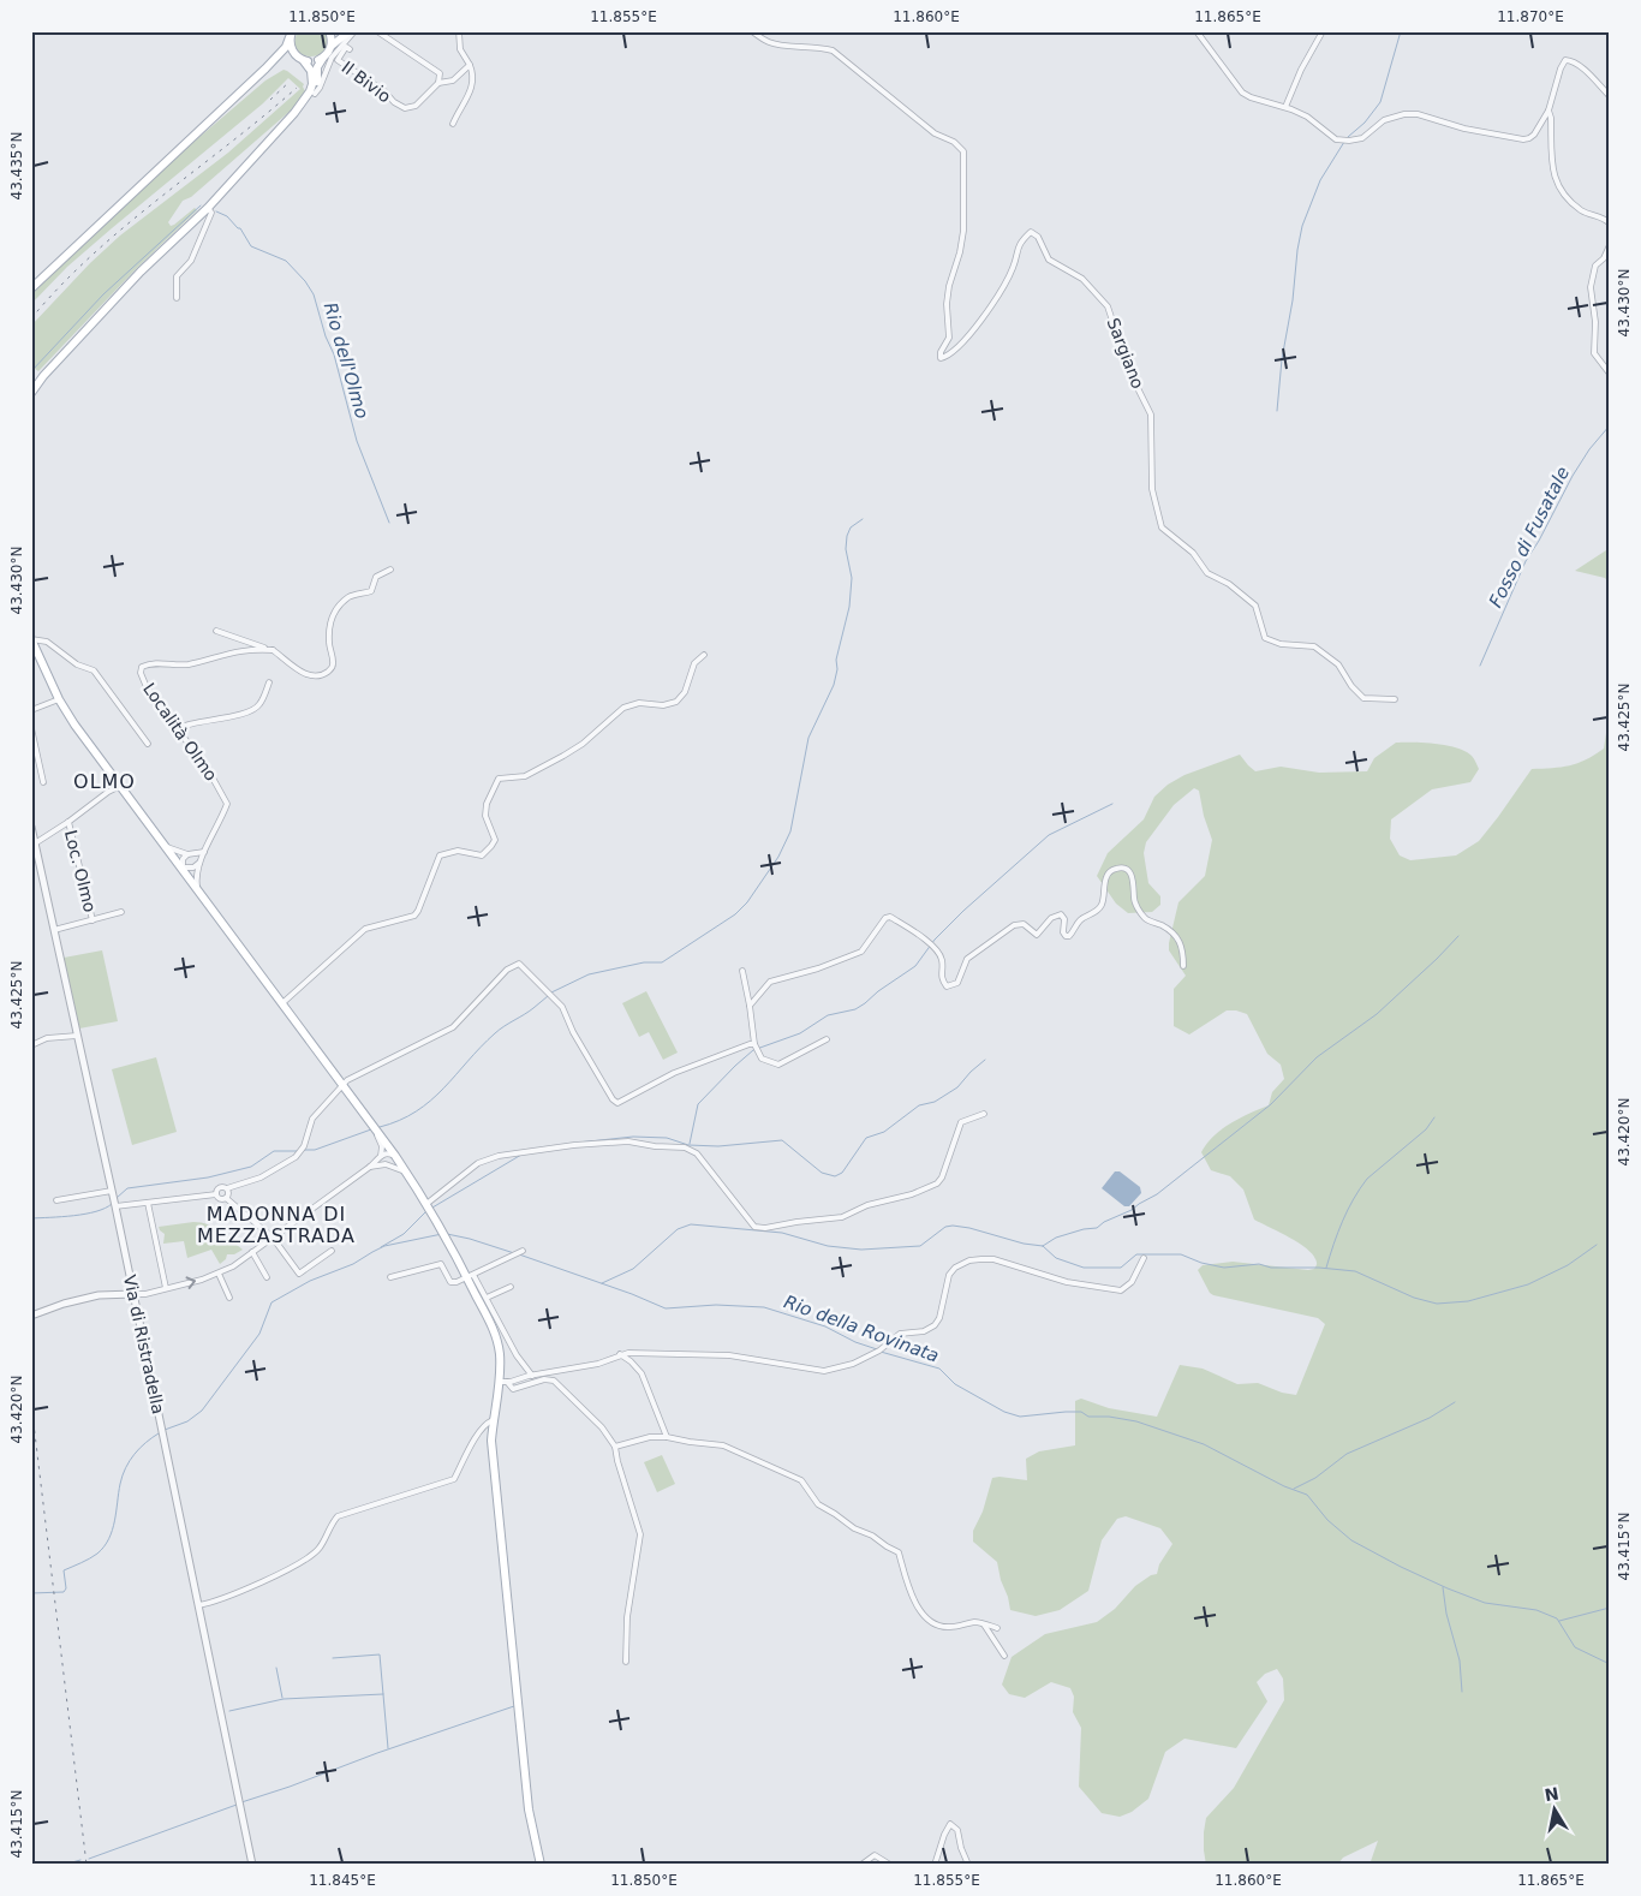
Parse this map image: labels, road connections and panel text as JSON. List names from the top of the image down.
{
  "streets": {
    "street": [
      "Il Bivio",
      "Sargiano",
      "Località Olmo",
      "Loc. Olmo",
      "Via di Ristradella"
    ]
  },
  "crossings": [
    ["Loc. Olmo", "Via di Ristradella"]
  ],
  "districts": ["OLMO", "MADONNA DI MEZZASTRADA"],
  "water": ["Rio dell'Olmo", "Fosso di Fusatale", "Rio della Rovinata"],
  "north": "top",
  "coordinates": [
    "11.850°E",
    "11.855°E",
    "11.860°E",
    "11.865°E",
    "11.870°E",
    "43.435°N",
    "43.430°N",
    "43.425°N",
    "43.420°N",
    "43.415°N",
    "11.845°E"
  ]
}
